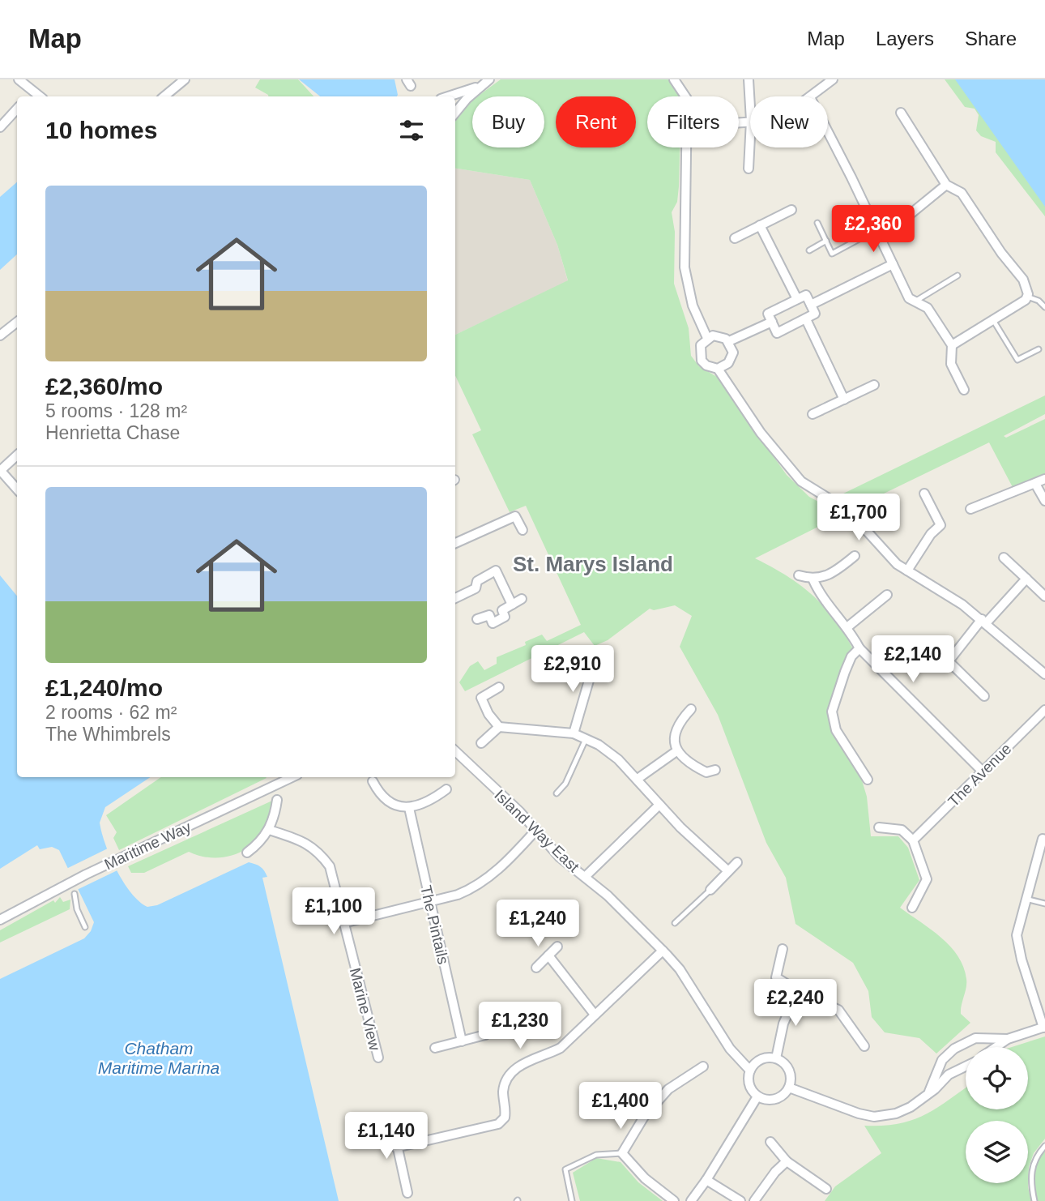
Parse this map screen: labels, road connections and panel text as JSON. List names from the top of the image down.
{
  "streets": {
    "street": [
      "The Avenue",
      "Island Way East",
      "Maritime Way",
      "The Pintails",
      "Marine View"
    ]
  },
  "districts": ["St. Marys Island"],
  "water": ["Chatham Maritime Marina"],
  "page": {
    "header": "Map",
    "nav": ["Map", "Layers", "Share"],
    "chip": [
      "Buy",
      "Rent",
      "Filters",
      "New"
    ],
    "heading": "10 homes",
    "list": [
      {
        "name": "£2,360/mo",
        "note": "5 rooms · 128 m² · Henrietta Chase"
      },
      {
        "name": "£1,240/mo",
        "note": "2 rooms · 62 m² · The Whimbrels"
      }
    ],
    "price": [
      "£2,360",
      "£1,700",
      "£2,140",
      "£2,910",
      "£1,100",
      "£1,240",
      "£2,240",
      "£1,230",
      "£1,400",
      "£1,140"
    ]
  }
}
